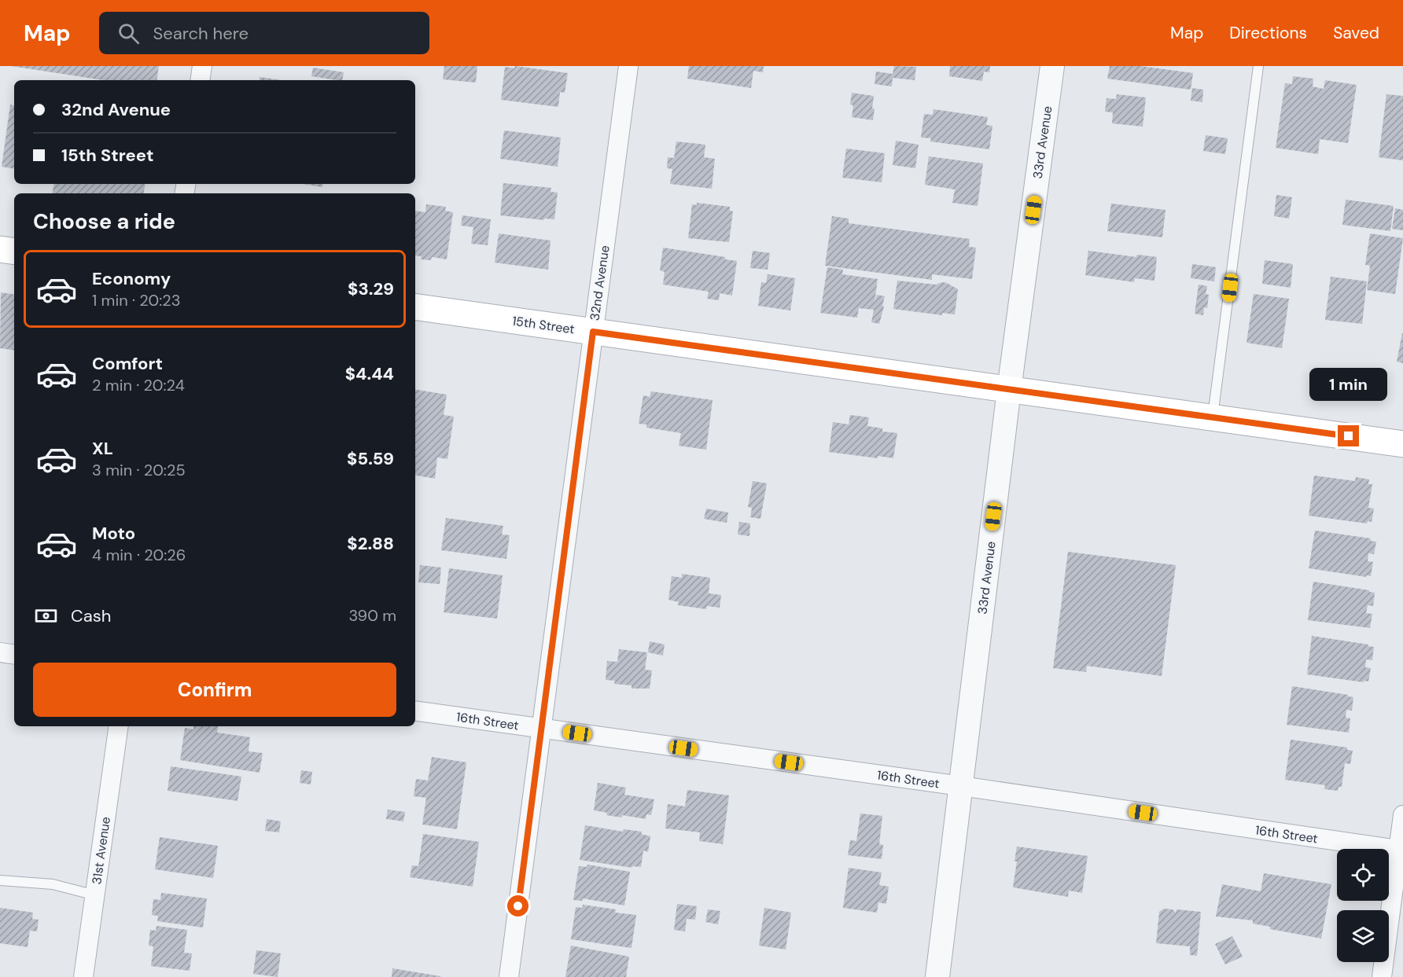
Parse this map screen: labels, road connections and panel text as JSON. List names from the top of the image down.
{
  "streets": {
    "main road": ["15th Street"],
    "street": [
      "33rd Avenue",
      "32nd Avenue",
      "16th Street",
      "31st Avenue"
    ]
  },
  "crossings": [
    ["33rd Avenue", "15th Street"],
    ["33rd Avenue", "16th Street"],
    ["32nd Avenue", "15th Street"],
    ["32nd Avenue", "16th Street"]
  ],
  "page": {
    "header": "Map",
    "search": "Search here",
    "nav": ["Map", "Directions", "Saved"],
    "banner": ["32nd Avenue", "15th Street"],
    "heading": "Choose a ride",
    "list": [
      {
        "name": "Economy",
        "note": "1 min · 20:23",
        "value": "$3.29"
      },
      {
        "name": "Comfort",
        "note": "2 min · 20:24",
        "value": "$4.44"
      },
      {
        "name": "XL",
        "note": "3 min · 20:25",
        "value": "$5.59"
      },
      {
        "name": "Moto",
        "note": "4 min · 20:26",
        "value": "$2.88"
      }
    ],
    "bubble": "1 min",
    "pay": ["Cash", "390 m"],
    "buttons": "Confirm"
  }
}
